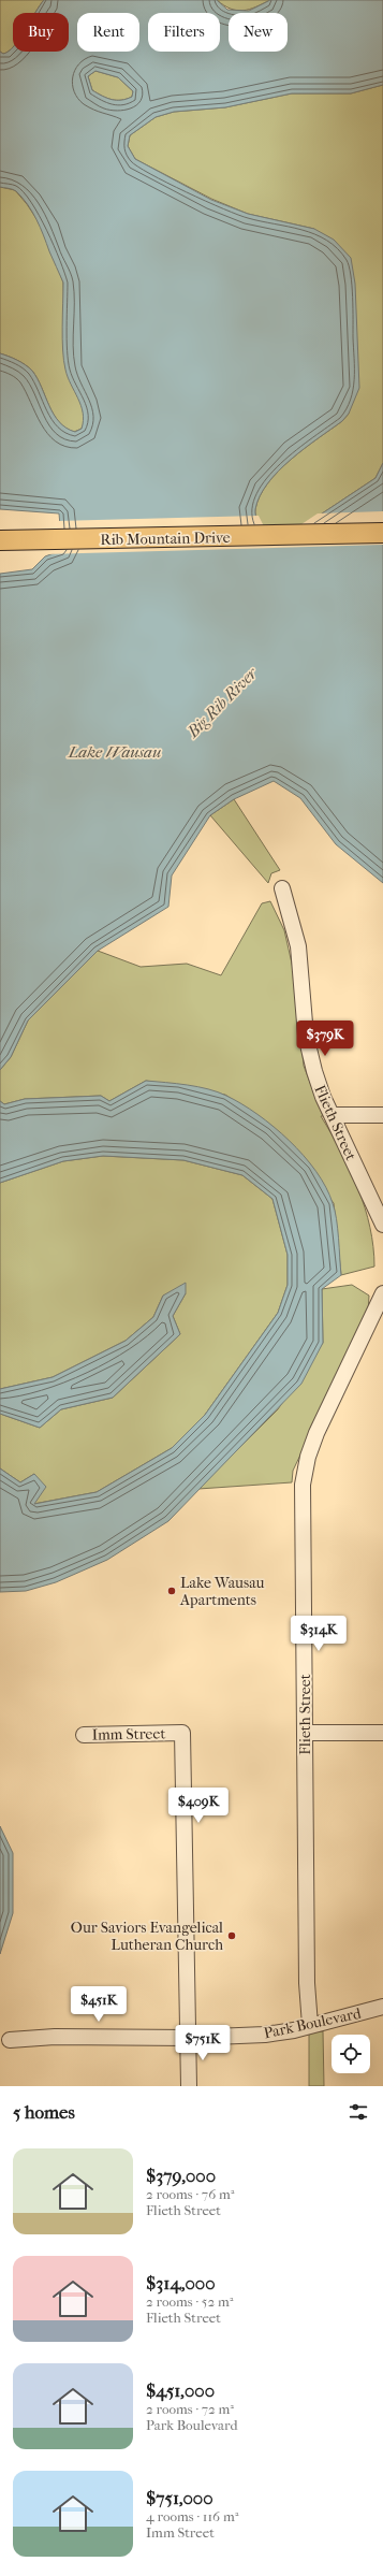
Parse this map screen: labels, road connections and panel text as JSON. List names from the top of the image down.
{
  "streets": {
    "main road": ["Rib Mountain Drive"],
    "street": ["Flieth Street", "Imm Street", "Park Boulevard"]
  },
  "crossings": [
    ["Flieth Street", "Park Boulevard"],
    ["Imm Street", "Park Boulevard"]
  ],
  "water": ["Big Rib River", "Lake Wausau"],
  "places": ["Lake Wausau Apartments", "Our Saviors Evangelical Lutheran Church"],
  "page": {
    "chip": [
      "Buy",
      "Rent",
      "Filters",
      "New"
    ],
    "price": [
      "$379K",
      "$314K",
      "$409K",
      "$451K",
      "$751K"
    ],
    "heading": "5 homes",
    "list": [
      {
        "name": "$379,000",
        "note": "2 rooms · 76 m² · Flieth Street"
      },
      {
        "name": "$314,000",
        "note": "2 rooms · 52 m² · Flieth Street"
      },
      {
        "name": "$451,000",
        "note": "2 rooms · 72 m² · Park Boulevard"
      },
      {
        "name": "$751,000",
        "note": "4 rooms · 116 m² · Imm Street"
      }
    ]
  }
}
